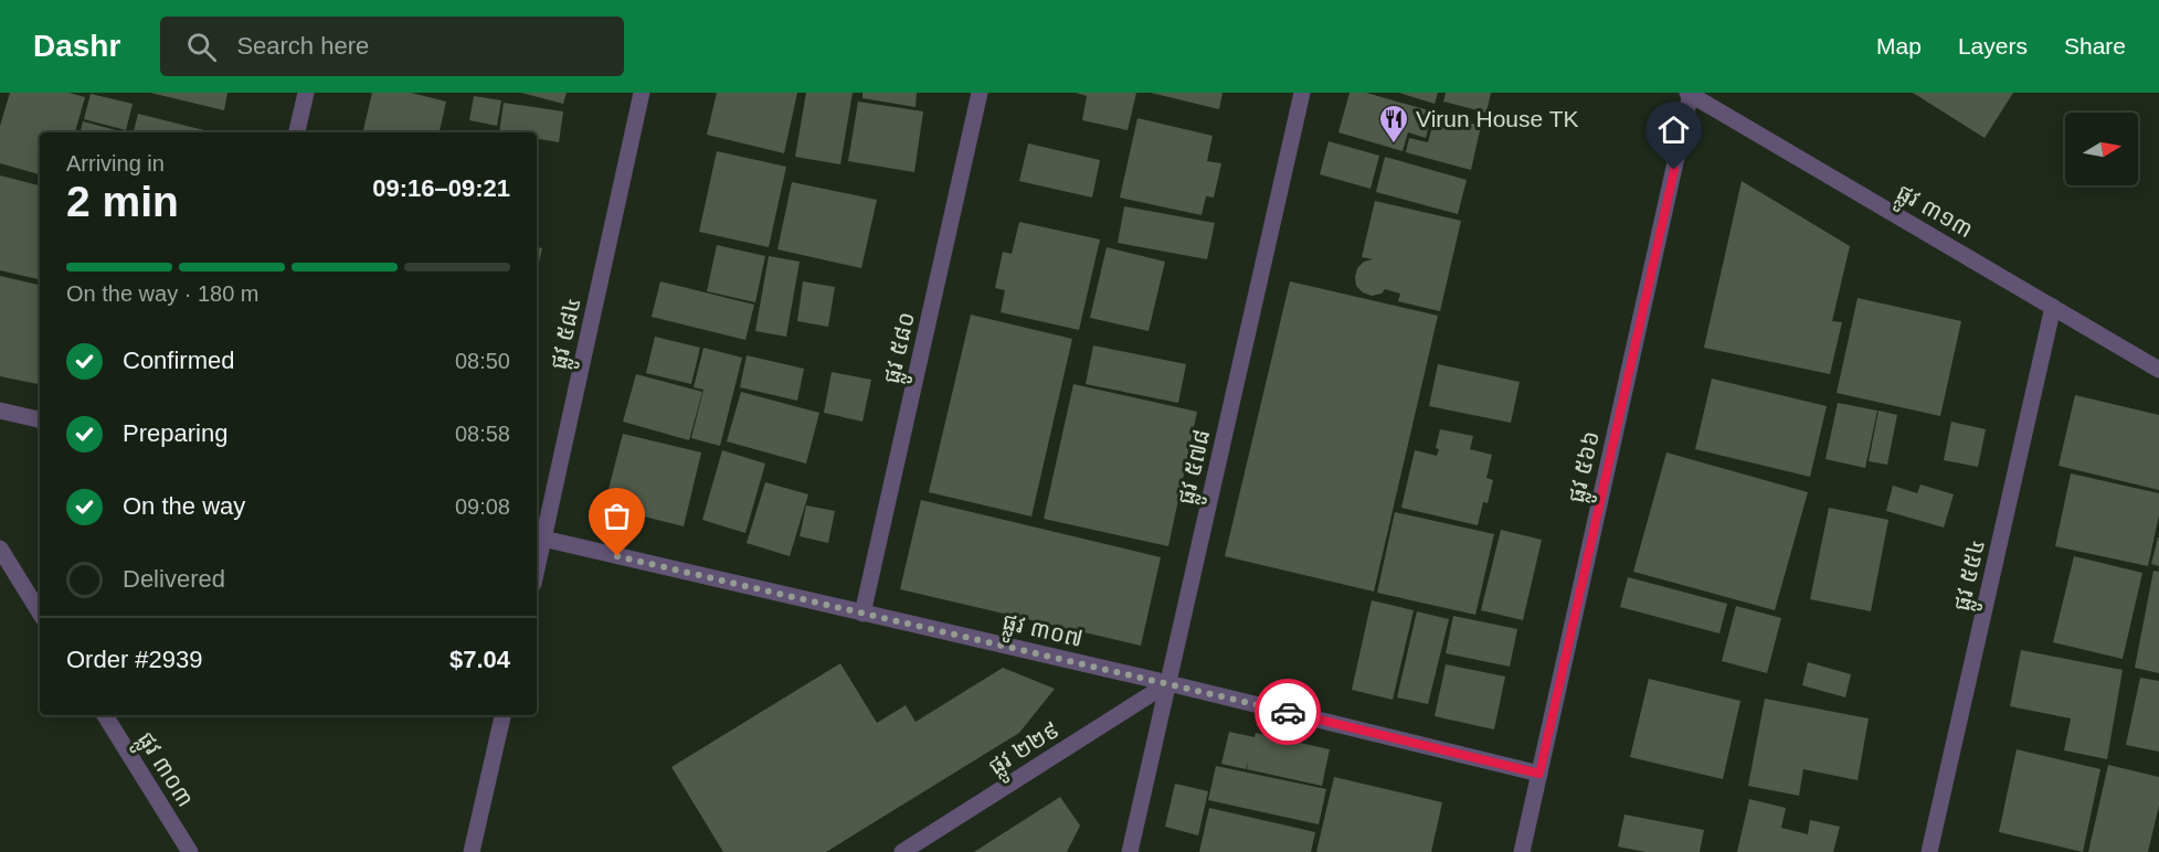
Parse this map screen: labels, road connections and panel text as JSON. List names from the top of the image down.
{
  "streets": {
    "street": [
      "ផ្លូវ ៣១៣",
      "ផ្លូវ ៥៨៤",
      "ផ្លូវ ៥៨០",
      "ផ្លូវ ៥៧៨",
      "ផ្លូវ ៥៦៦",
      "ផ្លូវ ៥៥៤",
      "ផ្លូវ ៣០៧",
      "ផ្លូវ ២២៩",
      "ផ្លូវ ៣០៣"
    ]
  },
  "crossings": [
    ["ផ្លូវ ៣១៣", "ផ្លូវ ៥៦៦"],
    ["ផ្លូវ ៣១៣", "ផ្លូវ ៥៥៤"],
    ["ផ្លូវ ៥៨៤", "ផ្លូវ ៣០៧"],
    ["ផ្លូវ ៥៨០", "ផ្លូវ ៣០៧"],
    ["ផ្លូវ ៥៧៨", "ផ្លូវ ៣០៧"],
    ["ផ្លូវ ៥៧៨", "ផ្លូវ ២២៩"],
    ["ផ្លូវ ៥៦៦", "ផ្លូវ ៣០៧"],
    ["ផ្លូវ ៣០៧", "ផ្លូវ ២២៩"]
  ],
  "places": {
    "restaurant": ["Virun House TK"]
  },
  "north": "right",
  "page": {
    "header": "Dashr",
    "search": "Search here",
    "nav": ["Map", "Layers", "Share"],
    "heading": ["2 min", "Arriving in", "09:16–09:21"],
    "panel": ["Order #2939", "$7.04"],
    "bar": "On the way · 180 m",
    "list": [
      ["Confirmed", "08:50"],
      ["Preparing", "08:58"],
      ["On the way", "09:08"],
      "Delivered"
    ]
  }
}
